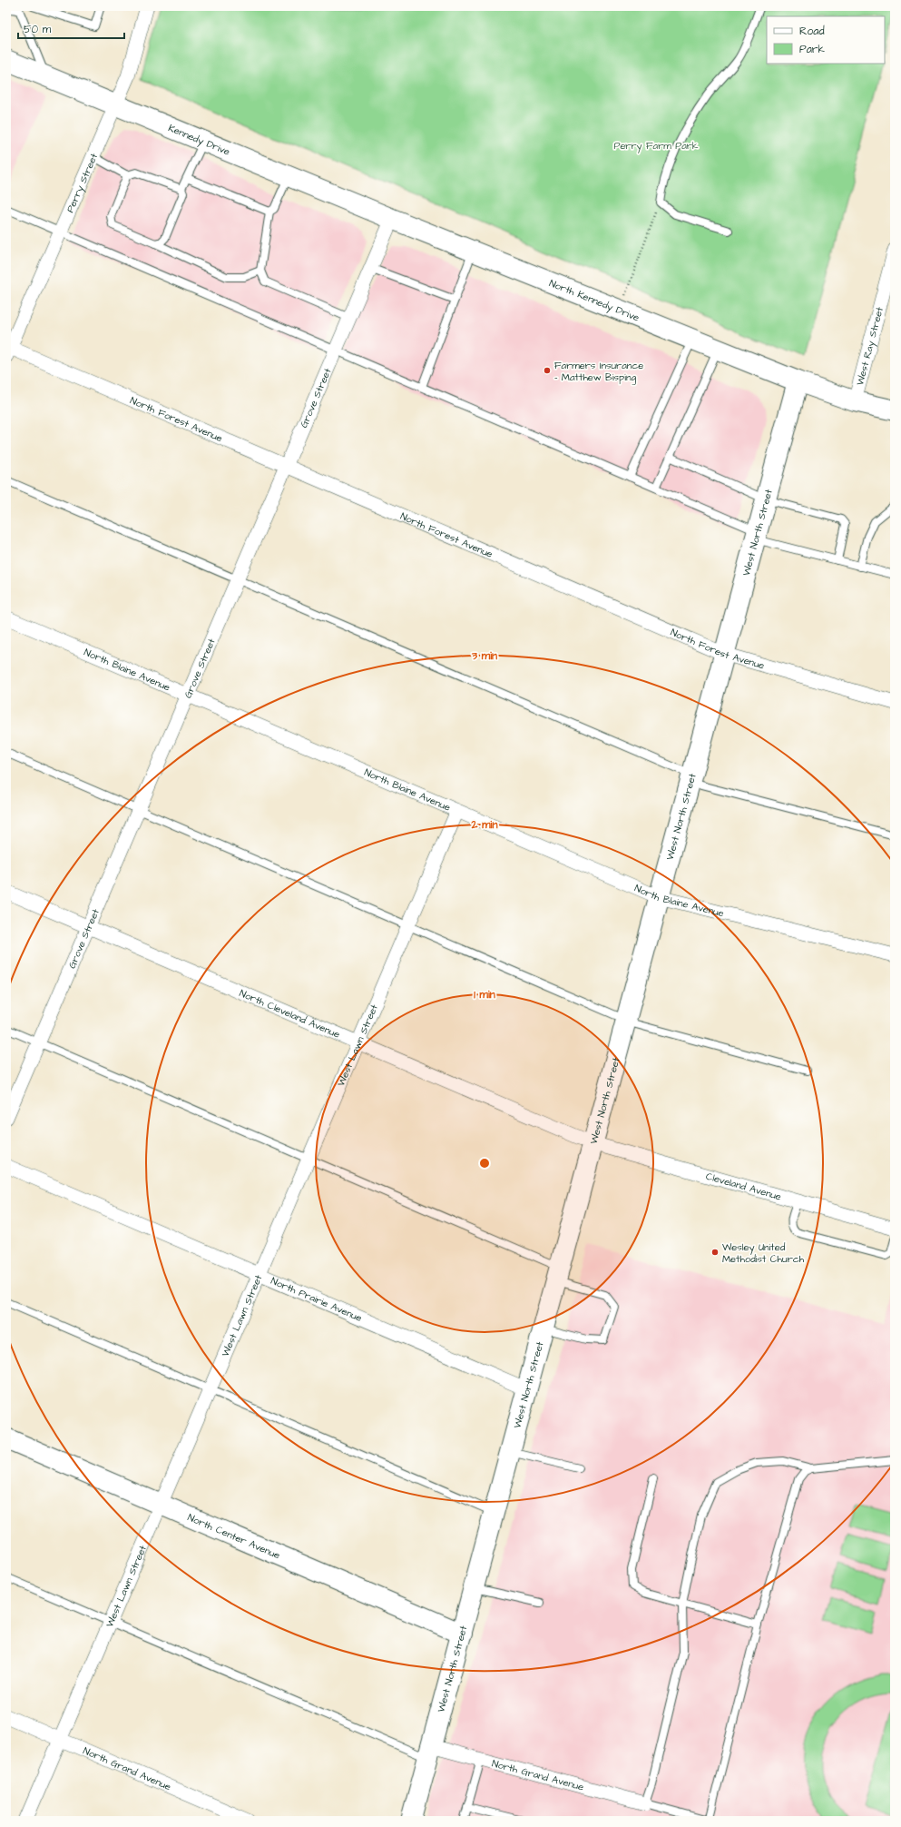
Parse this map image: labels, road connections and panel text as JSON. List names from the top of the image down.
{
  "streets": {
    "main road": [
      "Kennedy Drive",
      "North Kennedy Drive",
      "West North Street",
      "North Center Avenue"
    ],
    "street": [
      "Perry Street",
      "West Ray Street",
      "Grove Street",
      "North Forest Avenue",
      "North Blaine Avenue",
      "North Cleveland Avenue",
      "West Lawn Street",
      "Cleveland Avenue",
      "North Prairie Avenue",
      "North Grand Avenue"
    ]
  },
  "crossings": [
    ["Kennedy Drive", "Perry Street"],
    ["Kennedy Drive", "North Kennedy Drive"],
    ["Kennedy Drive", "Grove Street"],
    ["Perry Street", "North Forest Avenue"],
    ["North Kennedy Drive", "West Ray Street"],
    ["North Kennedy Drive", "Grove Street"],
    ["North Kennedy Drive", "West North Street"],
    ["Grove Street", "North Forest Avenue"],
    ["Grove Street", "North Blaine Avenue"],
    ["Grove Street", "North Cleveland Avenue"],
    ["North Forest Avenue", "West North Street"],
    ["West North Street", "North Blaine Avenue"],
    ["West North Street", "North Cleveland Avenue"],
    ["West North Street", "Cleveland Avenue"],
    ["West North Street", "North Prairie Avenue"],
    ["West North Street", "North Center Avenue"],
    ["West North Street", "North Grand Avenue"],
    ["North Blaine Avenue", "West Lawn Street"],
    ["North Cleveland Avenue", "West Lawn Street"],
    ["North Cleveland Avenue", "Cleveland Avenue"],
    ["West Lawn Street", "North Prairie Avenue"],
    ["West Lawn Street", "North Center Avenue"],
    ["West Lawn Street", "North Grand Avenue"]
  ],
  "parks": ["Perry Farm Park"],
  "places": ["Farmers Insurance - Matthew Bisping", "Wesley United Methodist Church"],
  "legend": ["Road", "Park"],
  "scale_bar": "50 m",
  "rings": ["3 min", "2 min", "1 min"]
}
